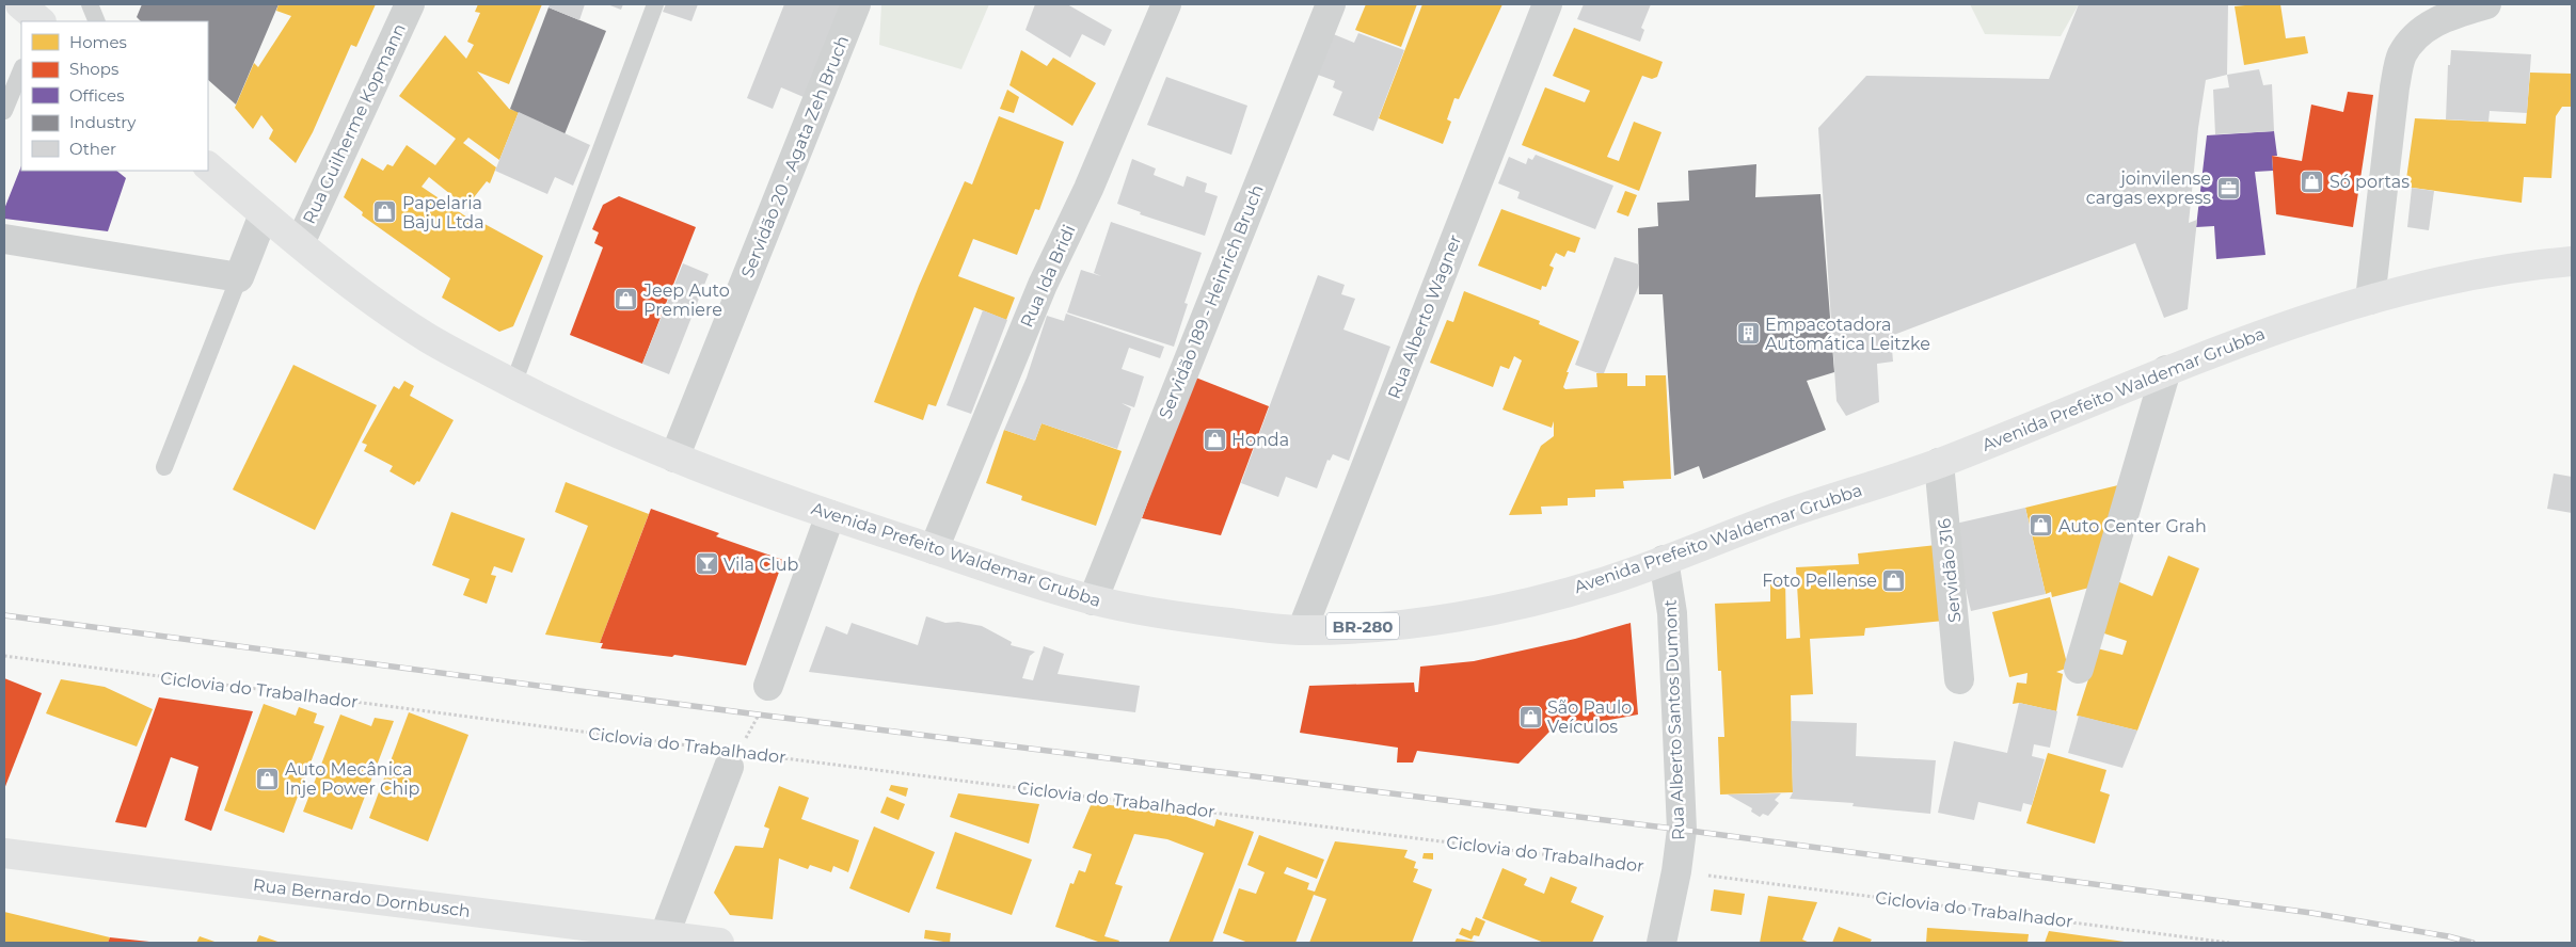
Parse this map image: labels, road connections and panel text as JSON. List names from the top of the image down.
{
  "streets": {
    "highway": ["Avenida Prefeito Waldemar Grubba", "BR-280", "Rua Bernardo Dornbusch"],
    "street": [
      "Rua Guilherme Kopmann",
      "Servidão 20 - Agata Zeh Bruch",
      "Rua Ida Bridi",
      "Servidão 189 - Heinrich Bruch",
      "Rua Alberto Wagner",
      "Servidão 316",
      "Rua Alberto Santos Dumont"
    ],
    "path": ["Ciclovia do Trabalhador"]
  },
  "crossings": [
    ["Rua Guilherme Kopmann", "Avenida Prefeito Waldemar Grubba"],
    ["Servidão 20 - Agata Zeh Bruch", "Avenida Prefeito Waldemar Grubba"],
    ["Rua Ida Bridi", "Avenida Prefeito Waldemar Grubba"],
    ["Servidão 189 - Heinrich Bruch", "Avenida Prefeito Waldemar Grubba"],
    ["Rua Alberto Wagner", "Avenida Prefeito Waldemar Grubba"],
    ["Avenida Prefeito Waldemar Grubba", "Servidão 316"],
    ["Avenida Prefeito Waldemar Grubba", "Rua Alberto Santos Dumont"],
    ["Ciclovia do Trabalhador", "Rua Alberto Santos Dumont"]
  ],
  "places": {
    "shop": [
      "Só portas",
      "Papelaria Baju Ltda",
      "Jeep Auto Premiere",
      "Honda",
      "Auto Center Grah",
      "Foto Pellense",
      "São Paulo Veículos",
      "Auto Mecânica Inje Power Chip"
    ],
    "office": ["joinvilense cargas express"],
    "building": ["Empacotadora Automática Leitzke"],
    "bar": ["Vila Club"]
  },
  "legend": [
    "Homes",
    "Shops",
    "Offices",
    "Industry",
    "Other"
  ]
}
